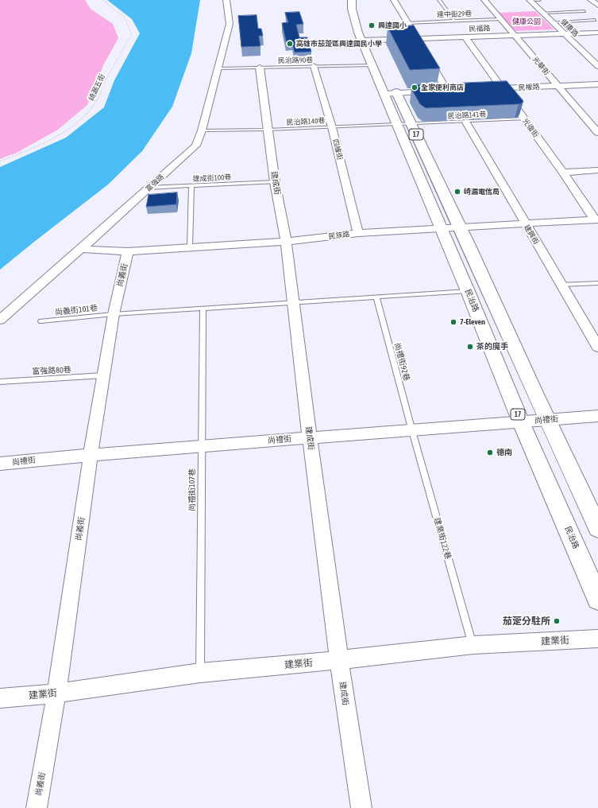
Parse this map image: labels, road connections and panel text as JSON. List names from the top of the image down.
{
  "streets": {
    "main road": ["17", "民治路"],
    "street": [
      "健康路",
      "民福路",
      "光華街",
      "民權路",
      "光復街",
      "四維街",
      "富強路",
      "建成街",
      "建興街",
      "民族路",
      "尚義街",
      "尚禮街",
      "建業街"
    ],
    "lane": [
      "建中街29巷",
      "民治路90巷",
      "民治路141巷",
      "民治路140巷",
      "建成街100巷",
      "尚義街101巷",
      "尚禮街92巷",
      "富強路80巷",
      "尚禮街107巷",
      "建業街122巷"
    ],
    "path": ["崎漏五街"]
  },
  "crossings": [
    ["建中街29巷", "光華街"],
    ["健康路", "民福路"],
    ["民福路", "光華街"],
    ["民福路", "光復街"],
    ["民福路", "民治路"],
    ["民治路90巷", "四維街"],
    ["民治路90巷", "富強路"],
    ["民治路90巷", "建成街"],
    ["民治路90巷", "民治路"],
    ["光華街", "民權路"],
    ["民權路", "光復街"],
    ["民治路141巷", "民治路140巷"],
    ["民治路141巷", "光復街"],
    ["民治路141巷", "17"],
    ["民治路141巷", "建興街"],
    ["民治路140巷", "17"],
    ["民治路140巷", "四維街"],
    ["民治路140巷", "富強路"],
    ["民治路140巷", "建成街"],
    ["民治路140巷", "民治路"],
    ["光復街", "民族路"],
    ["17", "民族路"],
    ["17", "尚禮街"],
    ["四維街", "民族路"],
    ["建成街100巷", "富強路"],
    ["建成街100巷", "建成街"],
    ["富強路", "民族路"],
    ["建成街", "民族路"],
    ["建成街", "尚義街101巷"],
    ["建成街", "尚禮街"],
    ["建成街", "建業街"],
    ["建興街", "民族路"],
    ["民族路", "尚義街"],
    ["民族路", "民治路"],
    ["尚義街", "尚義街101巷"],
    ["尚義街", "富強路80巷"],
    ["尚義街", "尚禮街"],
    ["尚義街", "建業街"],
    ["民治路", "尚義街101巷"],
    ["民治路", "尚禮街"],
    ["尚義街101巷", "尚禮街92巷"],
    ["尚義街101巷", "尚禮街107巷"],
    ["尚禮街92巷", "尚禮街"],
    ["尚禮街92巷", "建業街122巷"],
    ["尚禮街", "尚禮街107巷"],
    ["尚禮街", "建業街122巷"],
    ["尚禮街107巷", "建業街"],
    ["建業街122巷", "建業街"]
  ],
  "parks": ["健康公園"],
  "places": [
    "興達國小",
    "高雄市茄萣區興達國民小學",
    "全家便利商店",
    "崎漏電信局",
    "7-Eleven",
    "茶的魔手",
    "德南",
    "茄萣分駐所"
  ]
}
